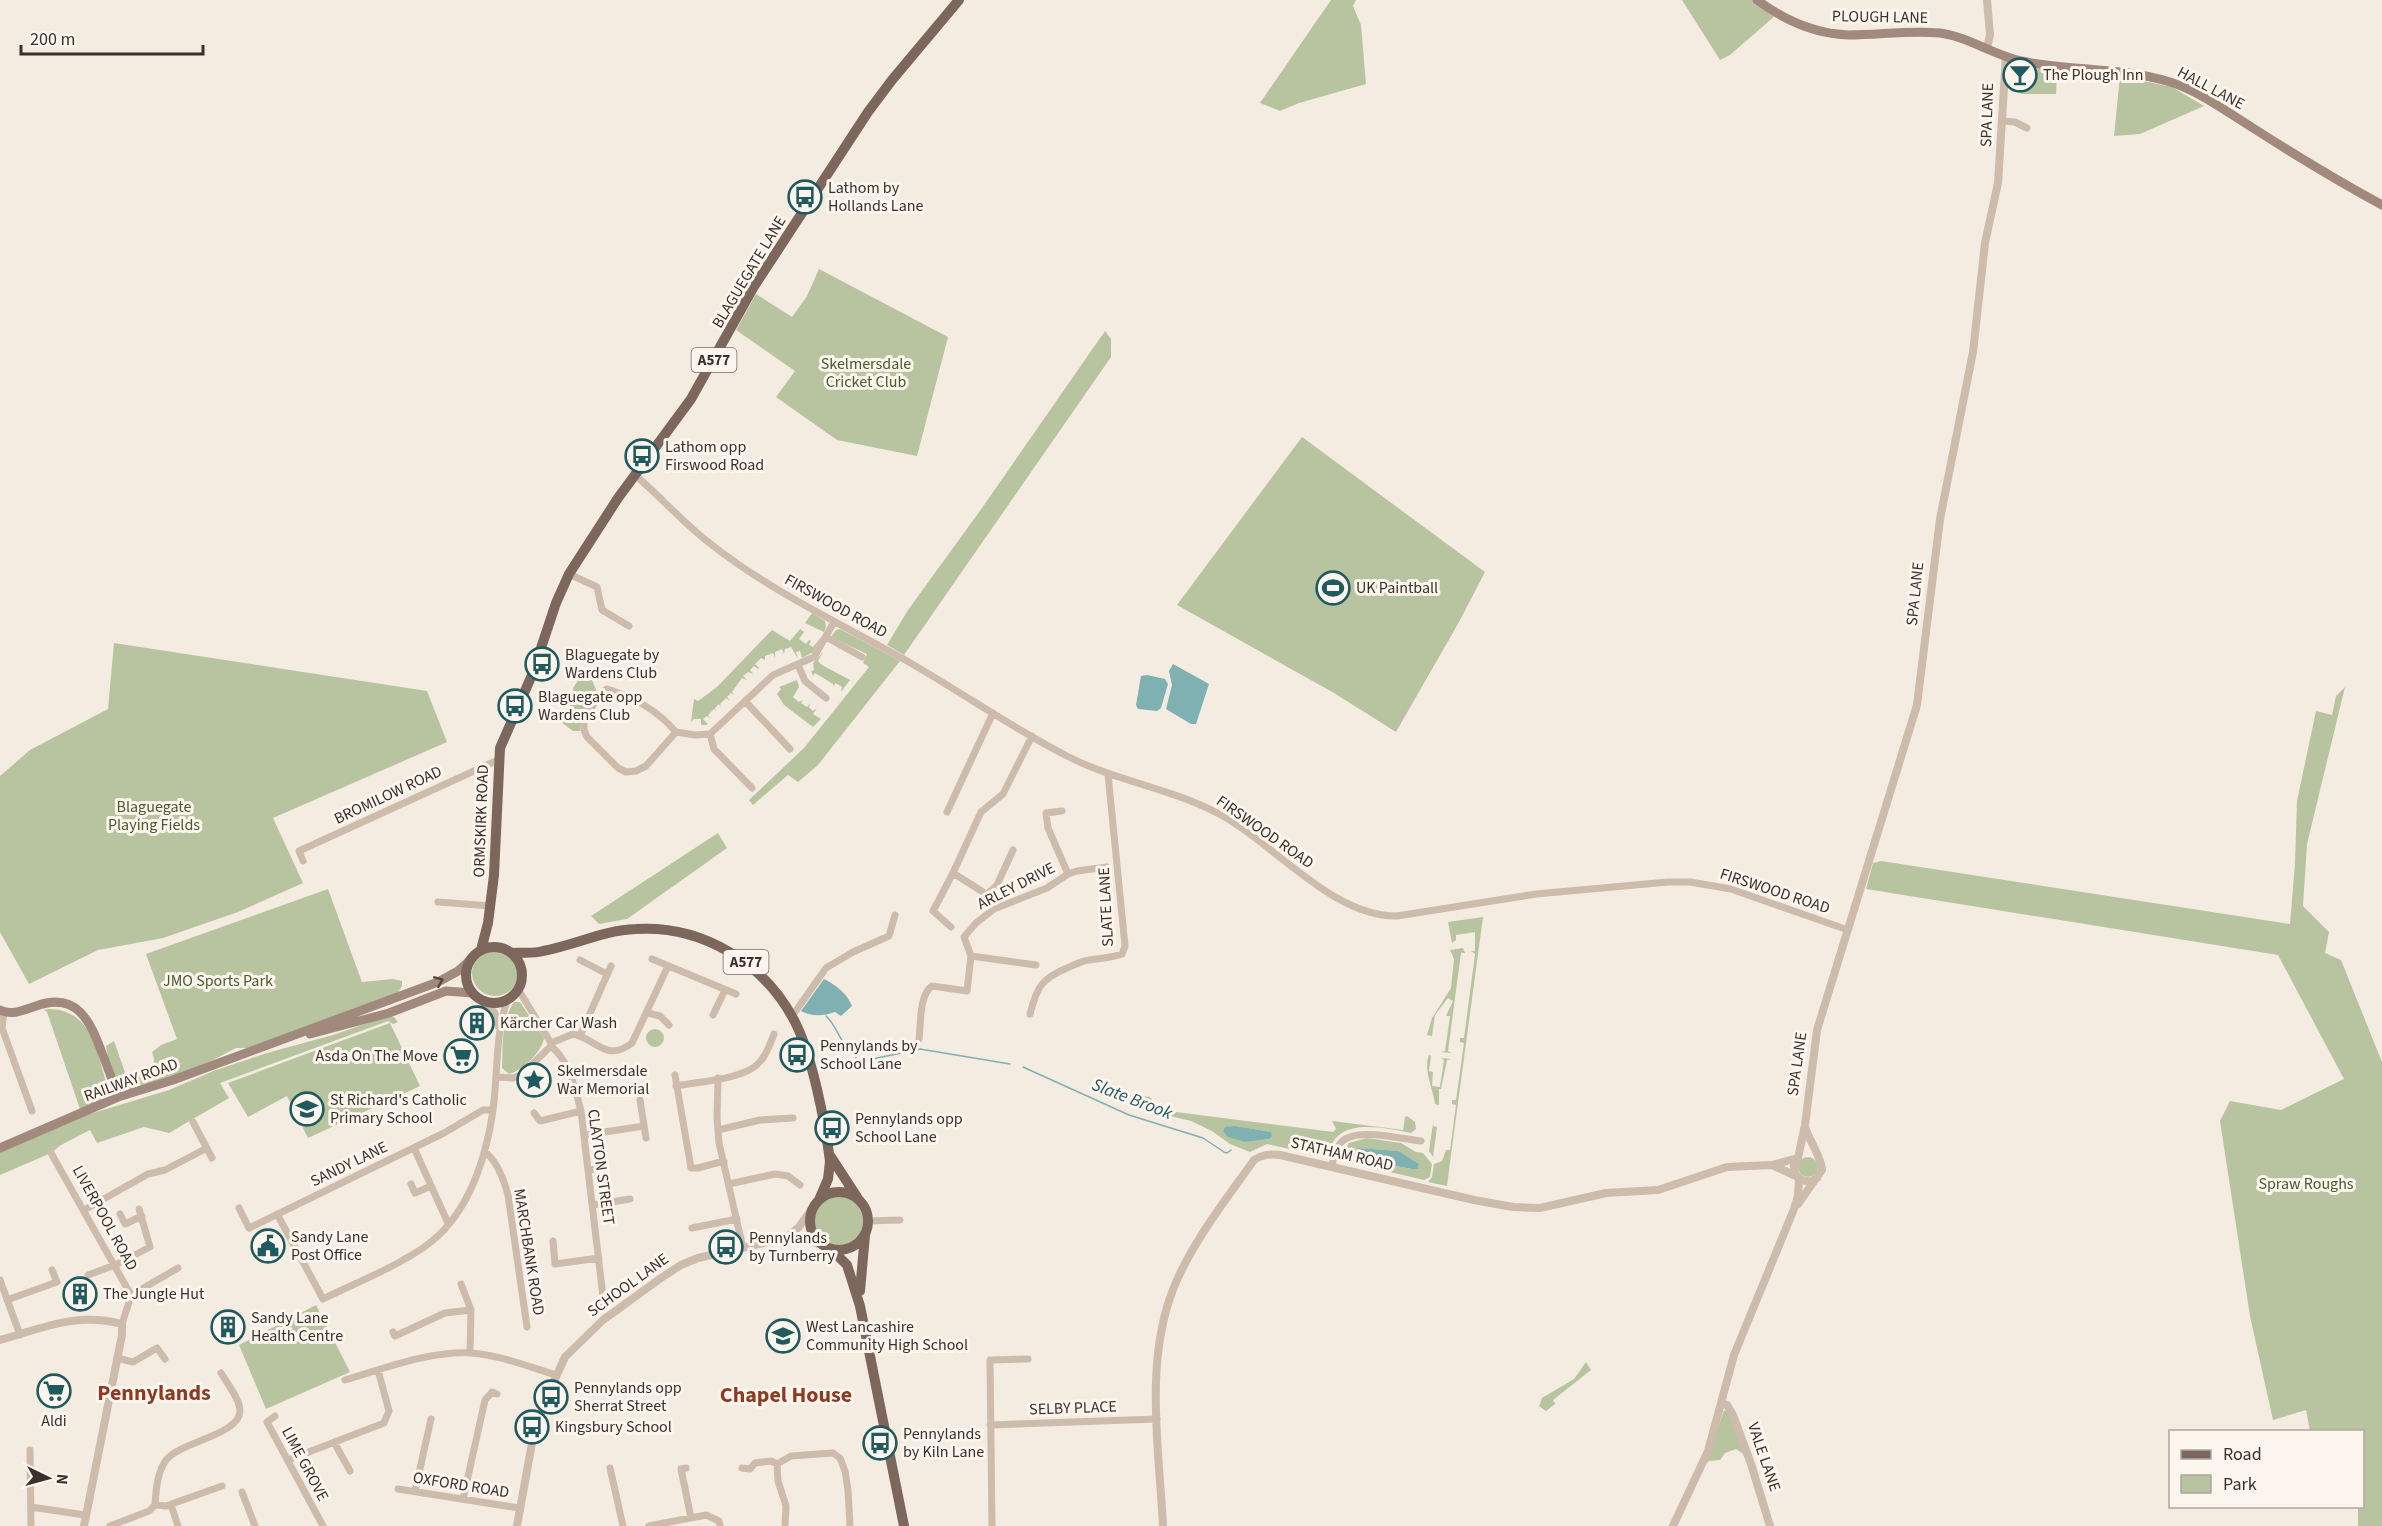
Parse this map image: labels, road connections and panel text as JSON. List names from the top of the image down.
{
  "streets": {
    "main road": [
      "PLOUGH LANE",
      "HALL LANE",
      "BLAGUEGATE LANE",
      "A577",
      "ORMSKIRK ROAD",
      "RAILWAY ROAD"
    ],
    "street": [
      "SPA LANE",
      "FIRSWOOD ROAD",
      "BROMILOW ROAD",
      "ARLEY DRIVE",
      "SLATE LANE",
      "STATHAM ROAD",
      "SANDY LANE",
      "CLAYTON STREET",
      "LIVERPOOL ROAD",
      "MARCHBANK ROAD",
      "SCHOOL LANE",
      "SELBY PLACE",
      "VALE LANE",
      "LIME GROVE",
      "OXFORD ROAD"
    ]
  },
  "crossings": [
    ["PLOUGH LANE", "HALL LANE"],
    ["PLOUGH LANE", "SPA LANE"],
    ["HALL LANE", "SPA LANE"],
    ["SPA LANE", "FIRSWOOD ROAD"],
    ["SPA LANE", "STATHAM ROAD"],
    ["BLAGUEGATE LANE", "FIRSWOOD ROAD"],
    ["BLAGUEGATE LANE", "ORMSKIRK ROAD"],
    ["A577", "ORMSKIRK ROAD"],
    ["A577", "RAILWAY ROAD"],
    ["A577", "SCHOOL LANE"],
    ["FIRSWOOD ROAD", "SLATE LANE"],
    ["BROMILOW ROAD", "ORMSKIRK ROAD"],
    ["ORMSKIRK ROAD", "RAILWAY ROAD"],
    ["STATHAM ROAD", "SELBY PLACE"],
    ["SCHOOL LANE", "OXFORD ROAD"]
  ],
  "districts": ["Pennylands", "Chapel House"],
  "water": ["Slate Brook"],
  "parks": [
    "Skelmersdale Cricket Club",
    "Blaguegate Playing Fields",
    "JMO Sports Park",
    "Spraw Roughs"
  ],
  "places": {
    "bar": ["The Plough Inn"],
    "bus stop": [
      "Lathom by Hollands Lane",
      "Lathom opp Firswood Road",
      "Blaguegate by Wardens Club",
      "Blaguegate opp Wardens Club",
      "Pennylands by School Lane",
      "Pennylands opp School Lane",
      "Pennylands by Turnberry",
      "Pennylands opp Sherrat Street",
      "Kingsbury School",
      "Pennylands by Kiln Lane"
    ],
    "sports": ["UK Paintball"],
    "building": ["Kärcher Car Wash", "The Jungle Hut", "Sandy Lane Health Centre"],
    "supermarket": ["Asda On The Move", "Aldi"],
    "place": ["Skelmersdale War Memorial"],
    "school or university": ["St Richard's Catholic Primary School", "West Lancashire Community High School"],
    "public building": ["Sandy Lane Post Office"]
  },
  "legend": ["Road", "Park"],
  "scale_bar": "200 m",
  "north": "right"
}
